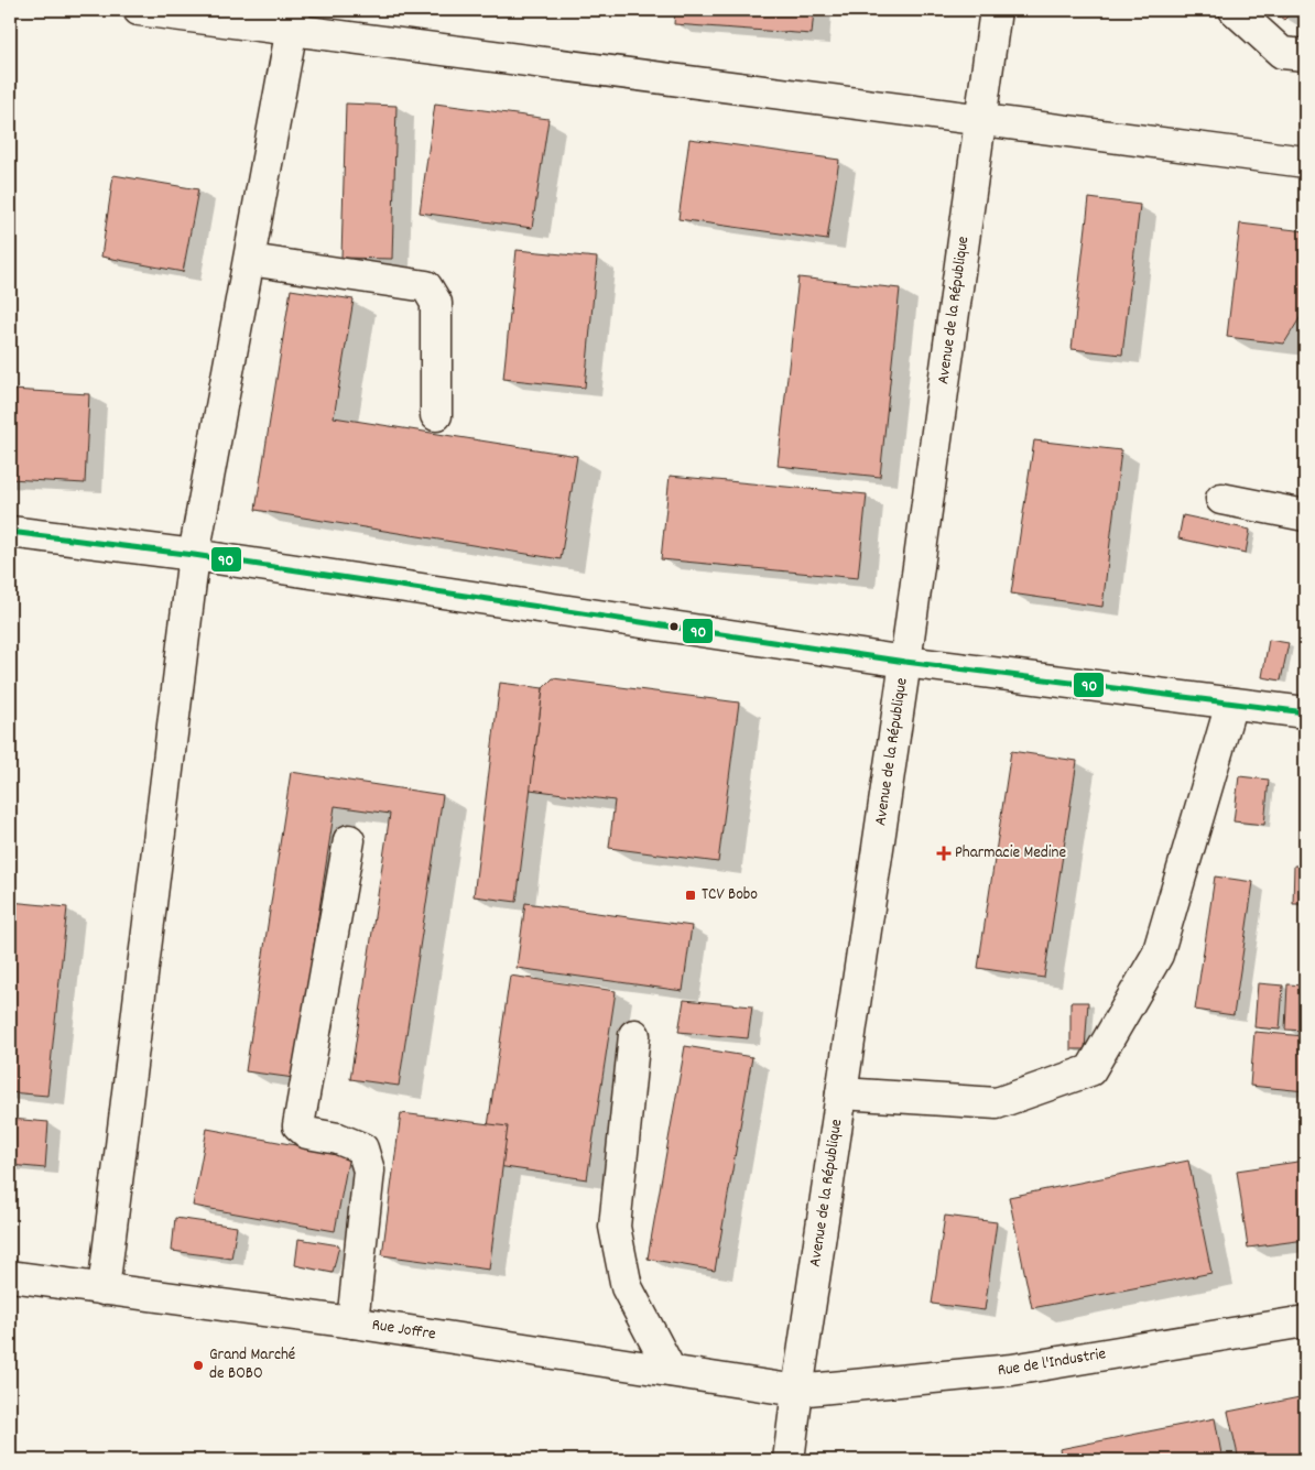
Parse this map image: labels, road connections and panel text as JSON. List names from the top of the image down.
{
  "streets": {
    "street": ["Avenue de la République", "Rue Joffre", "Rue de l'Industrie"]
  },
  "crossings": [
    ["Avenue de la République", "Rue Joffre"],
    ["Avenue de la République", "Rue de l'Industrie"],
    ["Rue Joffre", "Rue de l'Industrie"]
  ],
  "places": {
    "health": ["Pharmacie Medine"],
    "transit": ["TCV Bobo"],
    "other": ["Grand Marché de BOBO"]
  },
  "lines": ["transit line 90"]
}
